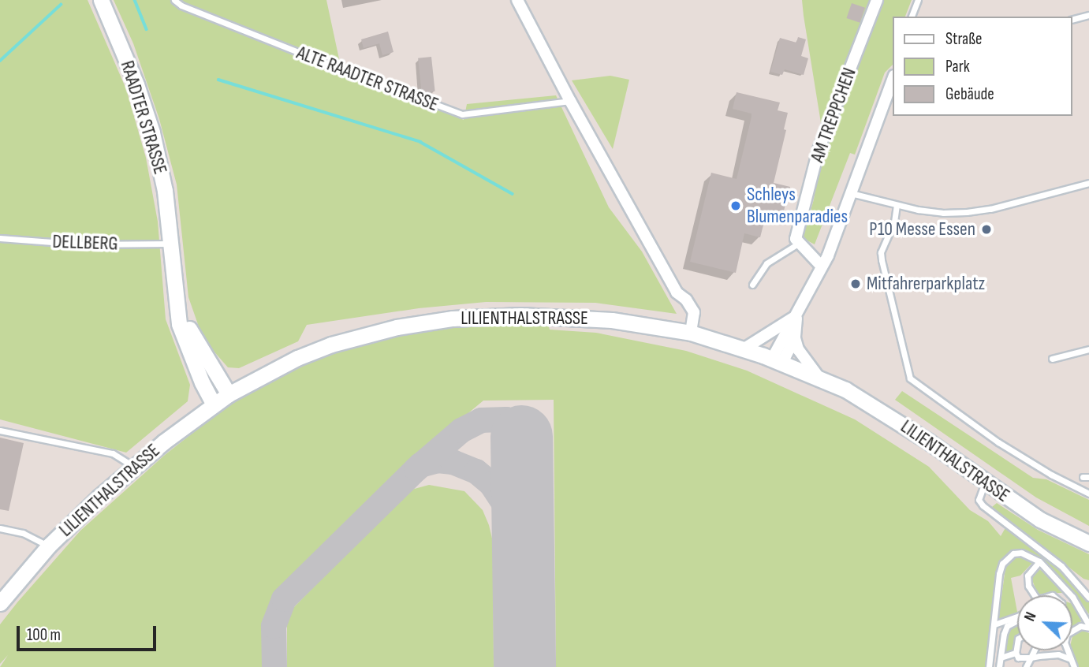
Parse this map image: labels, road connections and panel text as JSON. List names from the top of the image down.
{
  "streets": {
    "main road": ["RAADTER STRASSE", "LILIENTHALSTRASSE"],
    "street": ["AM TREPPCHEN"],
    "lane": ["ALTE RAADTER STRASSE", "DELLBERG"]
  },
  "crossings": [
    ["RAADTER STRASSE", "DELLBERG"],
    ["RAADTER STRASSE", "LILIENTHALSTRASSE"]
  ],
  "places": ["Schleys Blumenparadies", "P10 Messe Essen", "Mitfahrerparkplatz"],
  "legend": ["Straße", "Park", "Gebäude"],
  "scale_bar": "100 m",
  "north": "top left"
}
